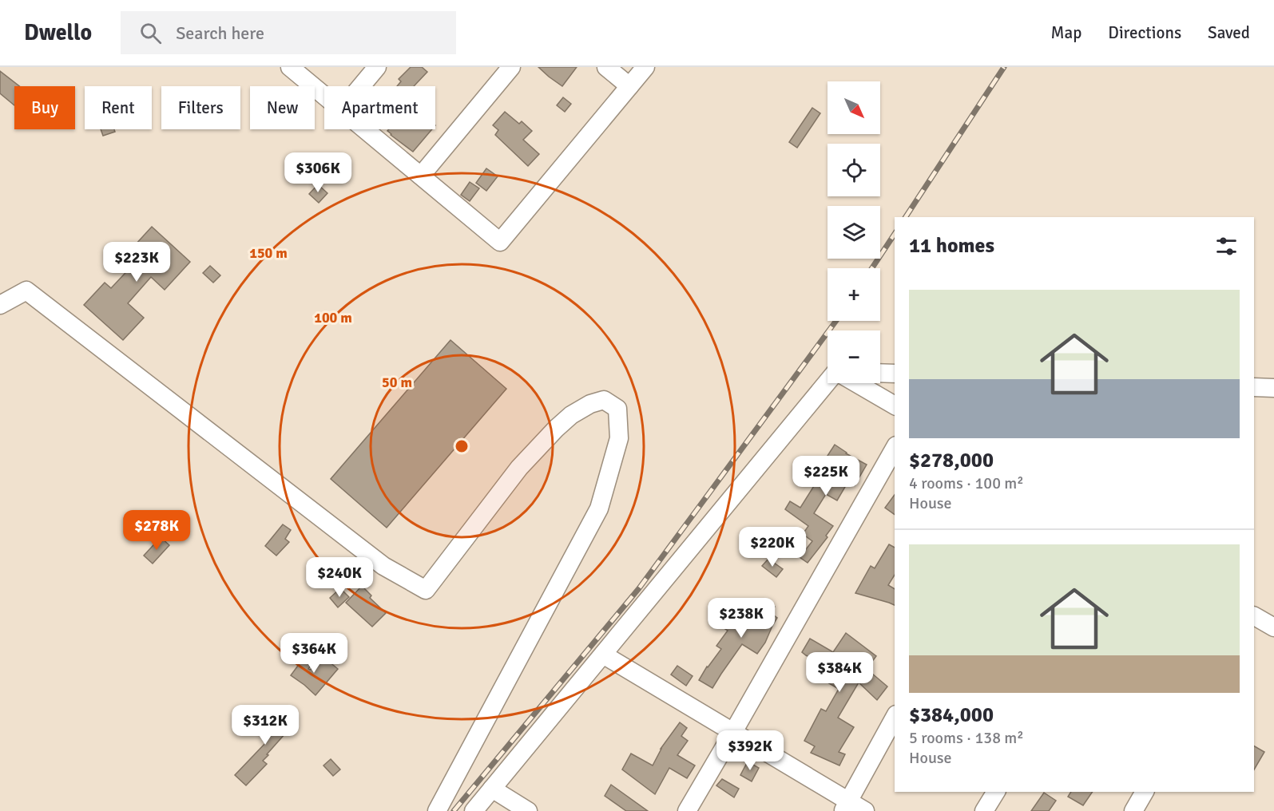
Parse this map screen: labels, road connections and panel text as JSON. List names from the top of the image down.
{
  "north": "bottom right",
  "page": {
    "header": "Dwello",
    "search": "Search here",
    "nav": ["Map", "Directions", "Saved"],
    "map_buttons": ["+", "−"],
    "chip": [
      "Buy",
      "Rent",
      "Filters",
      "New",
      "Apartment"
    ],
    "price": [
      "$306K",
      "$223K",
      "$225K",
      "$278K",
      "$220K",
      "$240K",
      "$238K",
      "$364K",
      "$384K",
      "$312K",
      "$392K"
    ],
    "heading": "11 homes",
    "list": [
      {
        "name": "$278,000",
        "note": "4 rooms · 100 m² · House"
      },
      {
        "name": "$384,000",
        "note": "5 rooms · 138 m² · House"
      }
    ]
  },
  "rings": ["150 m", "100 m", "50 m"]
}
